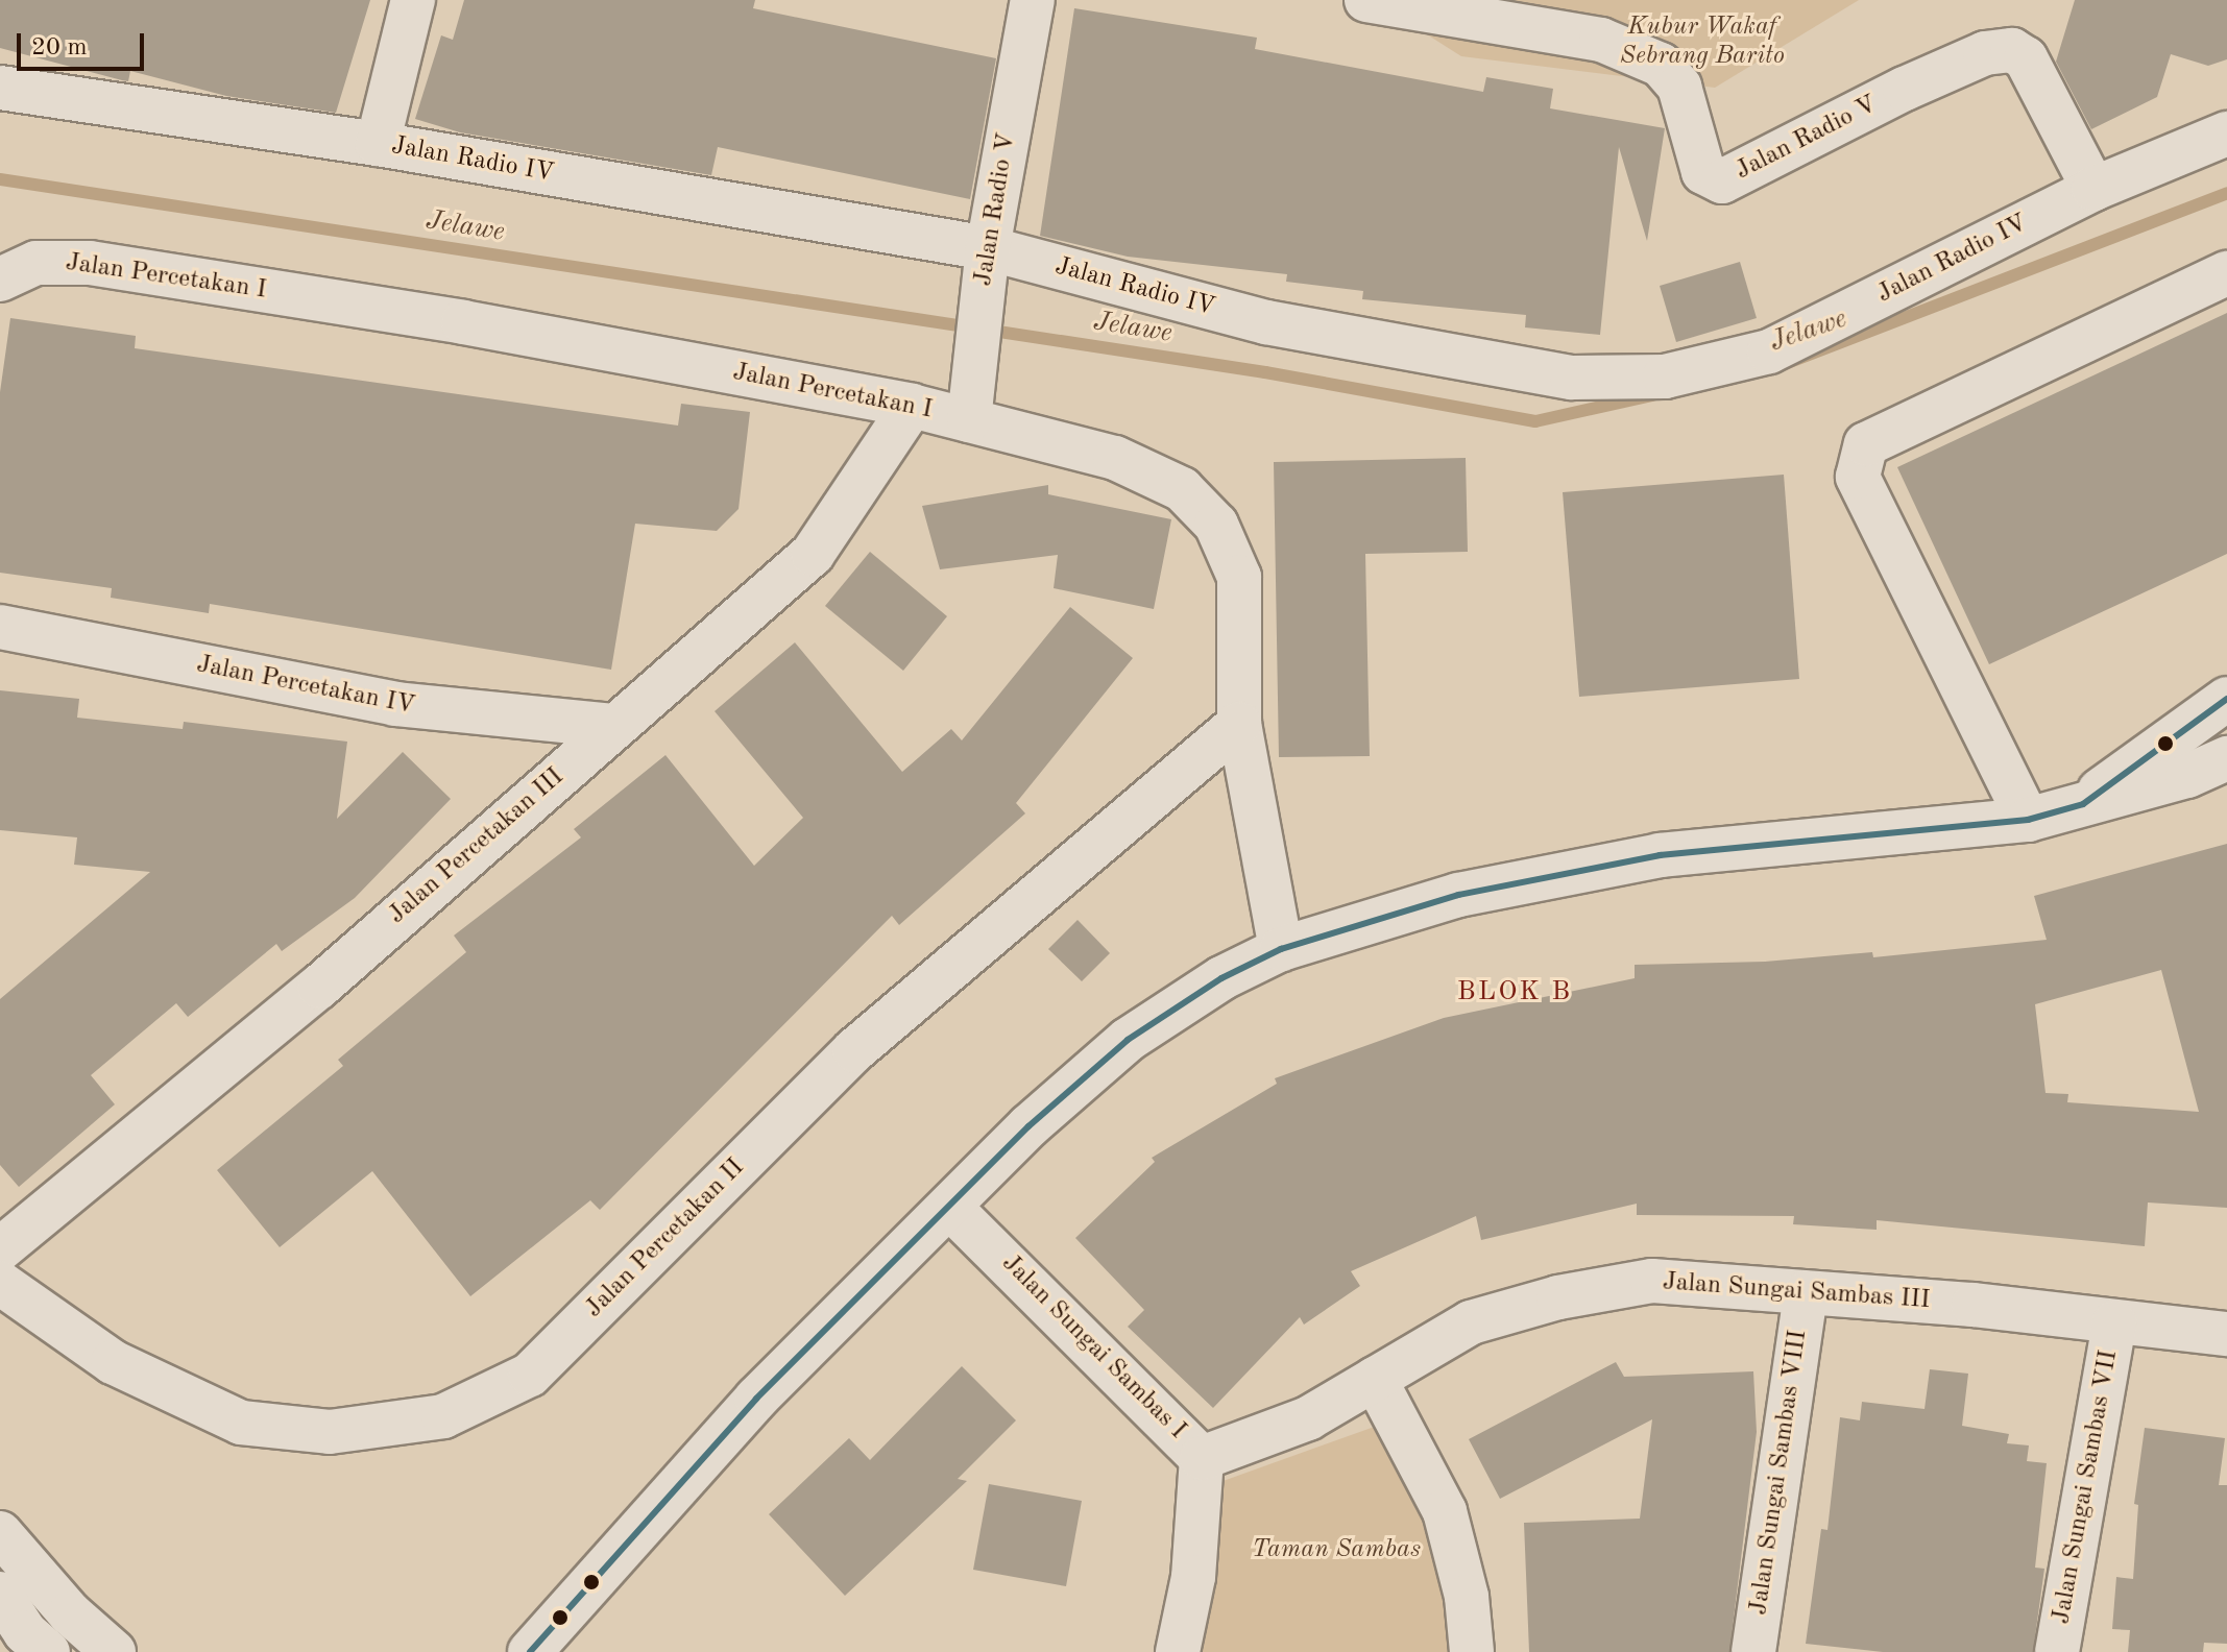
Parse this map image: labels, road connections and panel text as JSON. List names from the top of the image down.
{
  "streets": {
    "street": [
      "Jalan Radio V",
      "Jalan Radio IV",
      "Jalan Percetakan I",
      "Jalan Percetakan IV",
      "Jalan Percetakan III",
      "Jalan Percetakan II",
      "Jalan Sungai Sambas III",
      "Jalan Sungai Sambas I",
      "Jalan Sungai Sambas VIII",
      "Jalan Sungai Sambas VII"
    ]
  },
  "crossings": [
    ["Jalan Radio V", "Jalan Radio IV"],
    ["Jalan Radio V", "Jalan Percetakan I"],
    ["Jalan Percetakan I", "Jalan Percetakan III"],
    ["Jalan Percetakan I", "Jalan Percetakan II"],
    ["Jalan Percetakan IV", "Jalan Percetakan III"],
    ["Jalan Sungai Sambas III", "Jalan Sungai Sambas I"],
    ["Jalan Sungai Sambas III", "Jalan Sungai Sambas VIII"],
    ["Jalan Sungai Sambas III", "Jalan Sungai Sambas VII"]
  ],
  "districts": ["BLOK B"],
  "water": ["Jelawe"],
  "parks": ["Kubur Wakaf Sebrang Barito", "Taman Sambas"],
  "scale_bar": "20 m"
}
